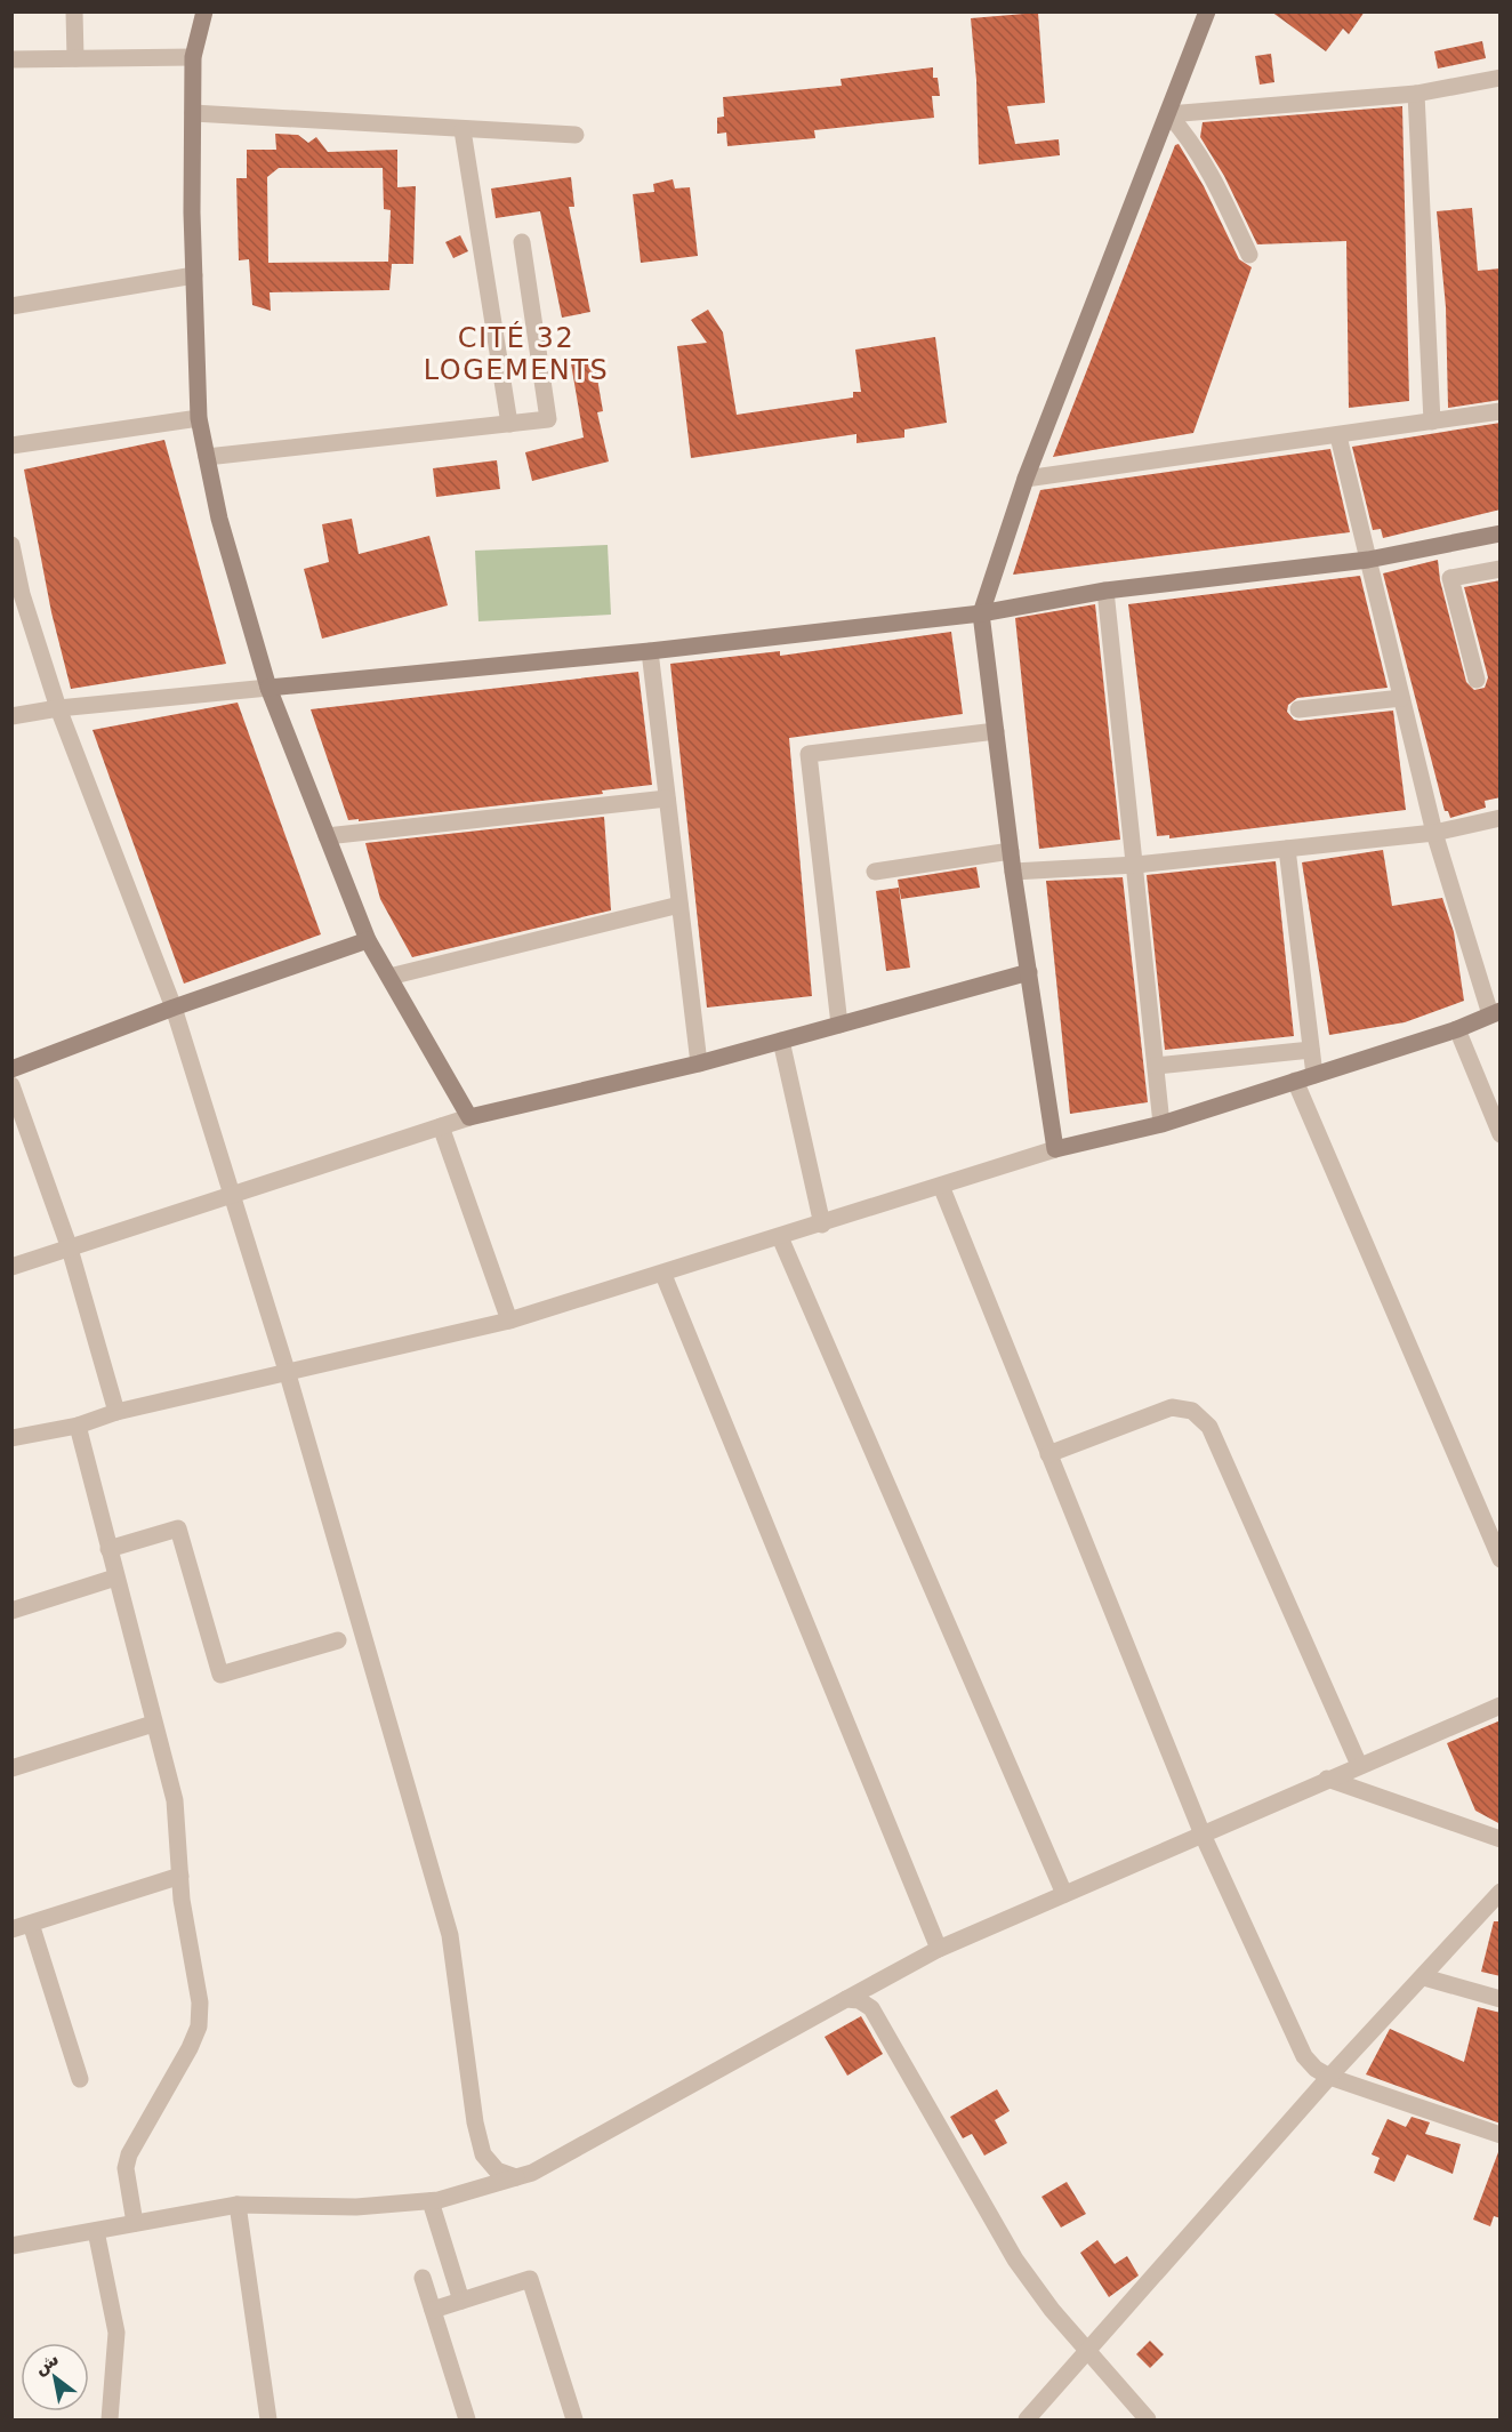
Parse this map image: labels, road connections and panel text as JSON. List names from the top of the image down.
{
  "districts": ["CITÉ 32 LOGEMENTS"],
  "north": "top left"
}
